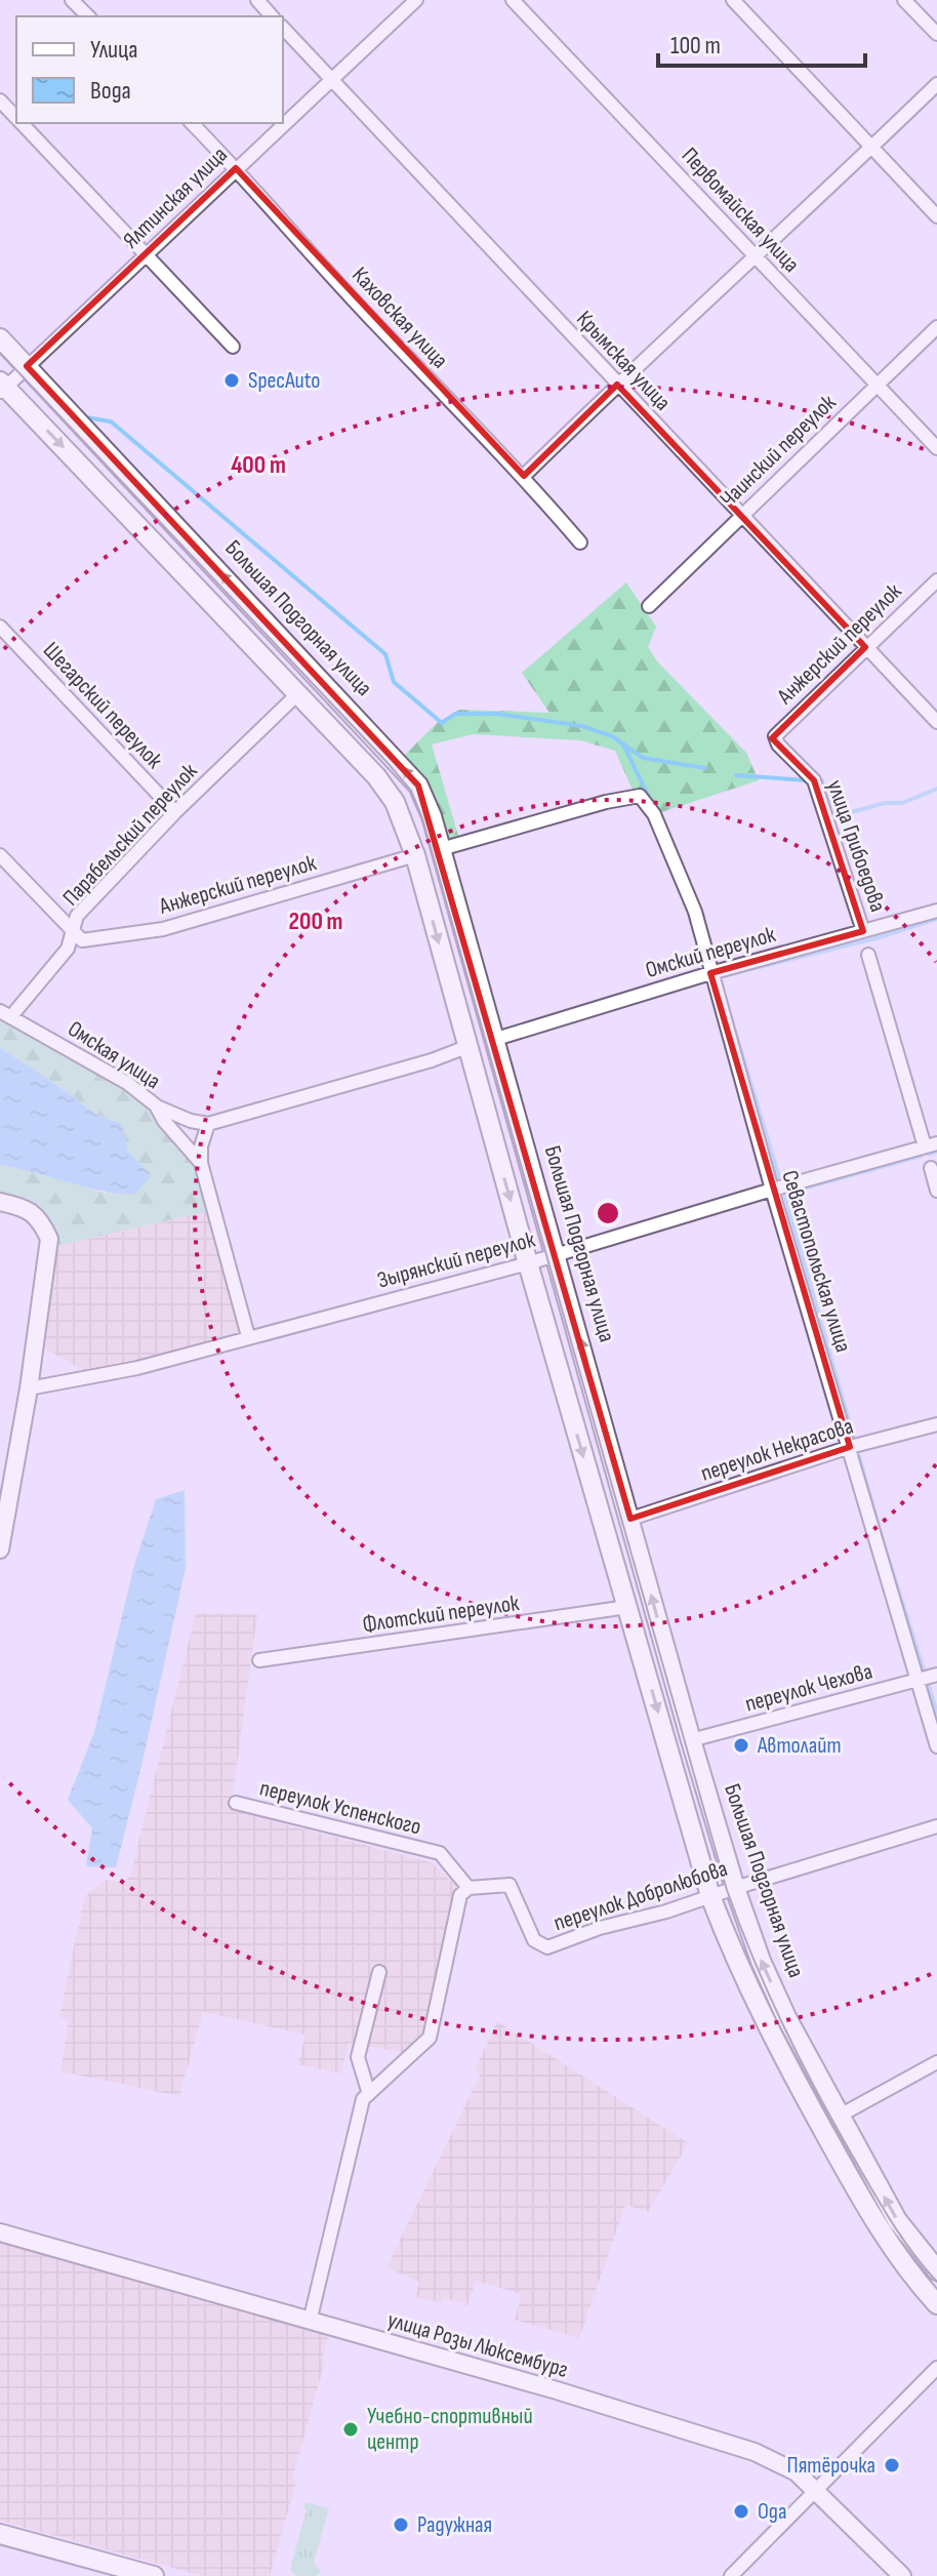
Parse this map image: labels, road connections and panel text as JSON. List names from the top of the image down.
{
  "streets": {
    "main road": ["Большая Подгорная улица"],
    "street": [
      "Ялтинская улица",
      "Первомайская улица",
      "Каховская улица",
      "Крымская улица",
      "Чаинский переулок",
      "Анжерский переулок",
      "Шегарский переулок",
      "Парабельский переулок",
      "улица Грибоедова",
      "Омский переулок",
      "Омская улица",
      "Зырянский переулок",
      "Севастопольская улица",
      "переулок Некрасова",
      "Флотский переулок",
      "переулок Чехова",
      "переулок Успенского",
      "переулок Добролюбова",
      "улица Розы Люксембург"
    ]
  },
  "crossings": [
    ["Ялтинская улица", "Каховская улица"],
    ["Ялтинская улица", "Крымская улица"],
    ["Ялтинская улица", "Большая Подгорная улица"],
    ["Первомайская улица", "Чаинский переулок"],
    ["Крымская улица", "Чаинский переулок"],
    ["Крымская улица", "Анжерский переулок"],
    ["Большая Подгорная улица", "Омский переулок"],
    ["Большая Подгорная улица", "Зырянский переулок"],
    ["Большая Подгорная улица", "Севастопольская улица"],
    ["Большая Подгорная улица", "переулок Некрасова"],
    ["Большая Подгорная улица", "переулок Чехова"],
    ["Большая Подгорная улица", "переулок Добролюбова"],
    ["Анжерский переулок", "Парабельский переулок"],
    ["Анжерский переулок", "улица Грибоедова"],
    ["Шегарский переулок", "Парабельский переулок"],
    ["Парабельский переулок", "Омская улица"],
    ["улица Грибоедова", "Омский переулок"],
    ["Омский переулок", "Севастопольская улица"],
    ["Омская улица", "Зырянский переулок"],
    ["Зырянский переулок", "Севастопольская улица"],
    ["Севастопольская улица", "переулок Некрасова"],
    ["Севастопольская улица", "переулок Чехова"],
    ["переулок Успенского", "переулок Добролюбова"]
  ],
  "places": [
    "SpecAuto",
    "Автолайт",
    "Учебно-спортивный центр",
    "Пятёрочка",
    "Ода",
    "Радужная"
  ],
  "legend": ["Улица", "Вода"],
  "scale_bar": "100 m",
  "rings": ["400 m", "200 m"]
}
